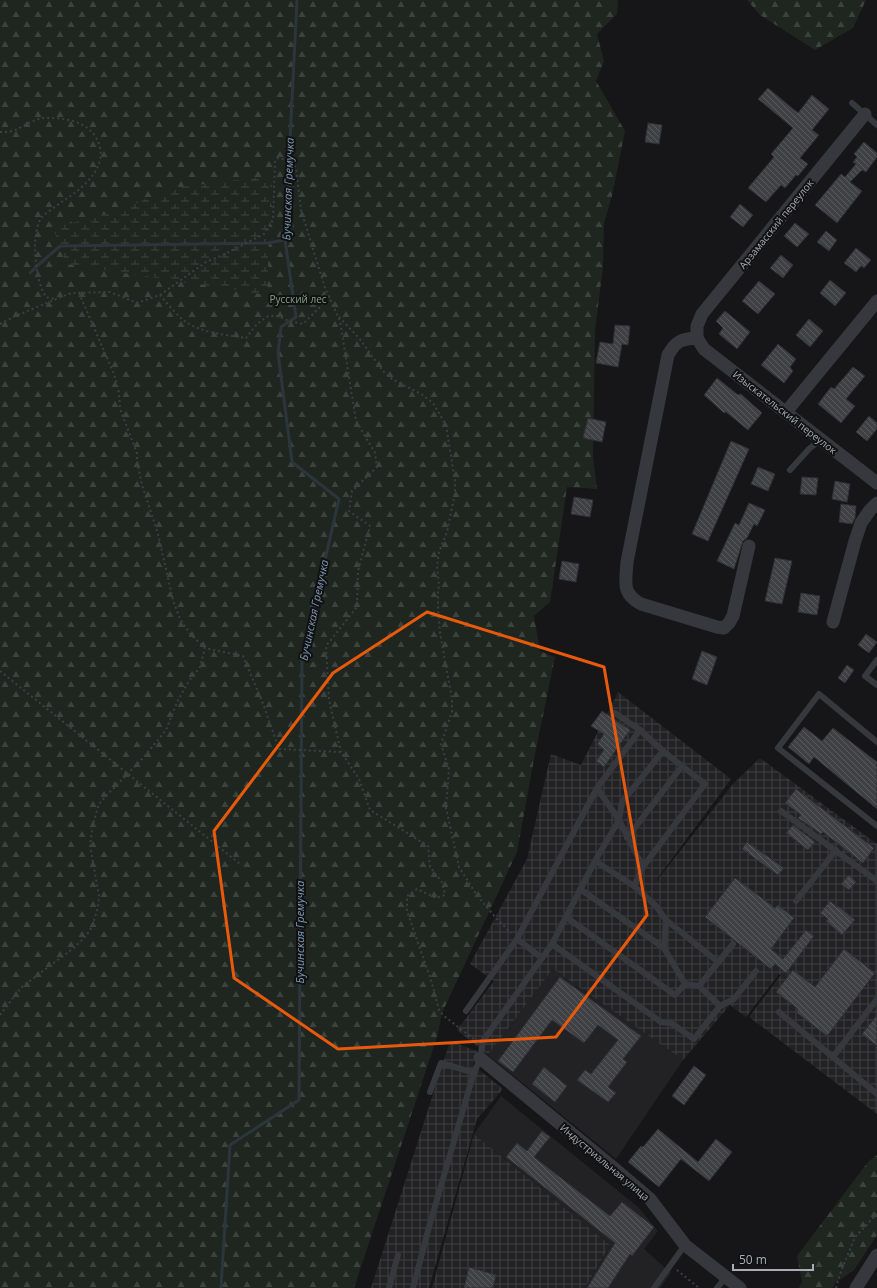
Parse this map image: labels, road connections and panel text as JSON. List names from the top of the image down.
{
  "streets": {
    "street": ["Арзамасский переулок", "Изыскательский переулок", "Индустриальная улица"]
  },
  "crossings": [
    ["Арзамасский переулок", "Изыскательский переулок"]
  ],
  "water": ["Бучинская Гремучка"],
  "parks": ["Русский лес"],
  "scale_bar": "50 m"
}
